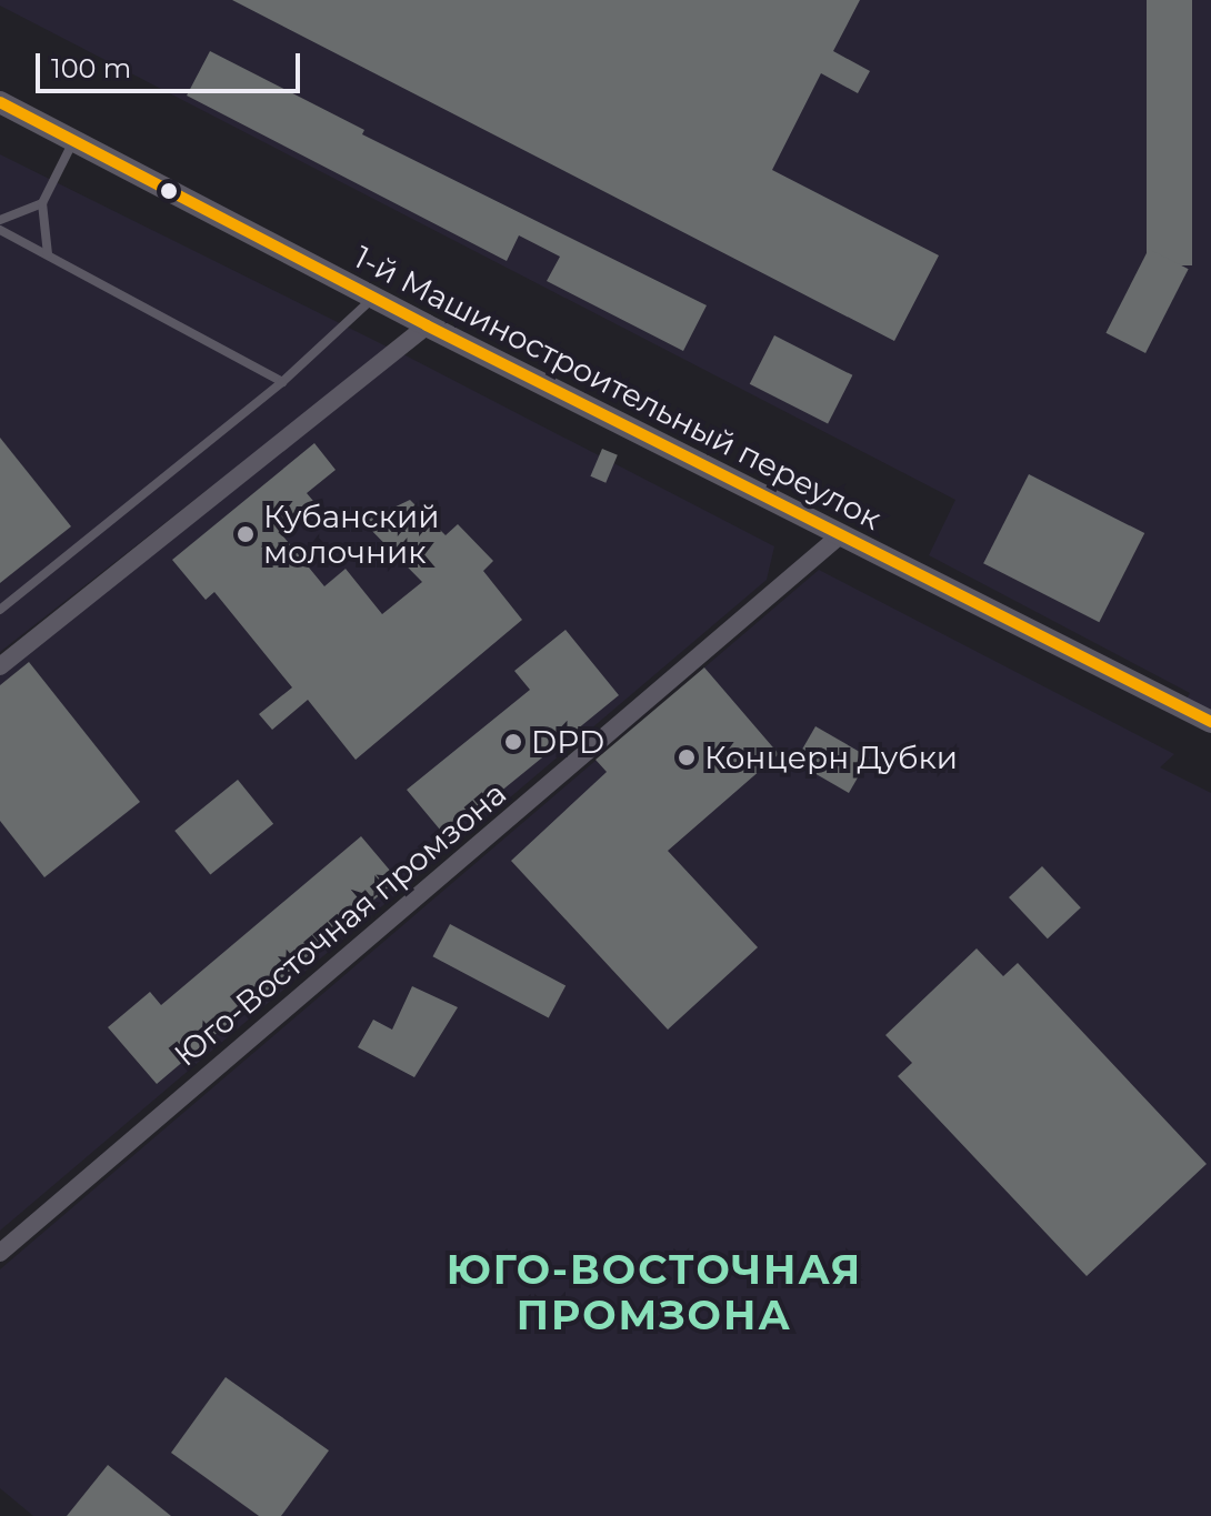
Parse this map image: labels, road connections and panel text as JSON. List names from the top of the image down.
{
  "streets": {
    "street": ["1-й Машиностроительный переулок", "Юго-Восточная промзона"]
  },
  "crossings": [
    ["1-й Машиностроительный переулок", "Юго-Восточная промзона"]
  ],
  "districts": ["ЮГО-ВОСТОЧНАЯ ПРОМЗОНА"],
  "places": ["Кубанский молочник", "DPD", "Концерн Дубки"],
  "scale_bar": "100 m"
}
